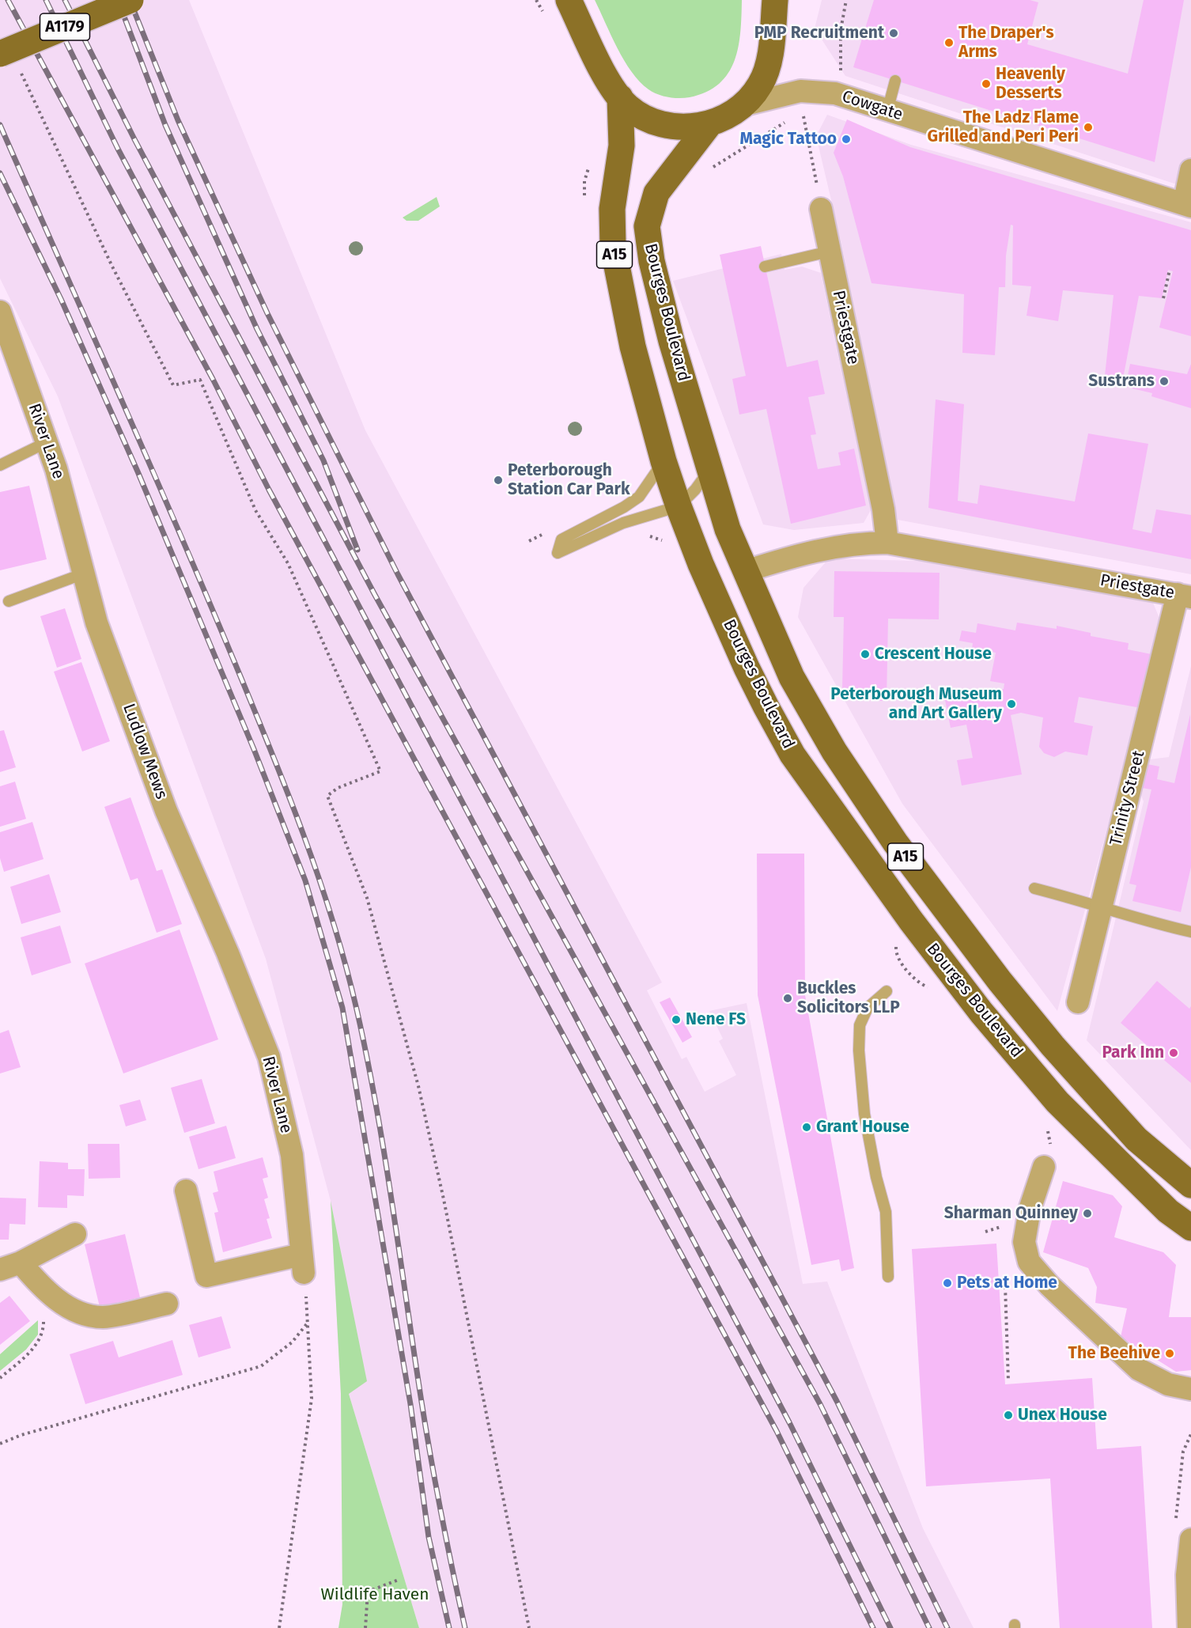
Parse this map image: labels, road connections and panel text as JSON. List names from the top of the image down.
{
  "streets": {
    "main road": ["A1179", "A15", "Bourges Boulevard"],
    "street": [
      "Cowgate",
      "Priestgate",
      "River Lane",
      "Ludlow Mews",
      "Trinity Street"
    ]
  },
  "crossings": [
    ["Bourges Boulevard", "Priestgate"],
    ["Priestgate", "Trinity Street"],
    ["River Lane", "Ludlow Mews"]
  ],
  "parks": ["Wildlife Haven"],
  "places": [
    "PMP Recruitment",
    "The Draper's Arms",
    "Heavenly Desserts",
    "The Ladz Flame Grilled and Peri Peri",
    "Magic Tattoo",
    "Sustrans",
    "Peterborough Station Car Park",
    "Crescent House",
    "Peterborough Museum and Art Gallery",
    "Buckles Solicitors LLP",
    "Nene FS",
    "Park Inn",
    "Grant House",
    "Sharman Quinney",
    "Pets at Home",
    "The Beehive",
    "Unex House"
  ]
}
